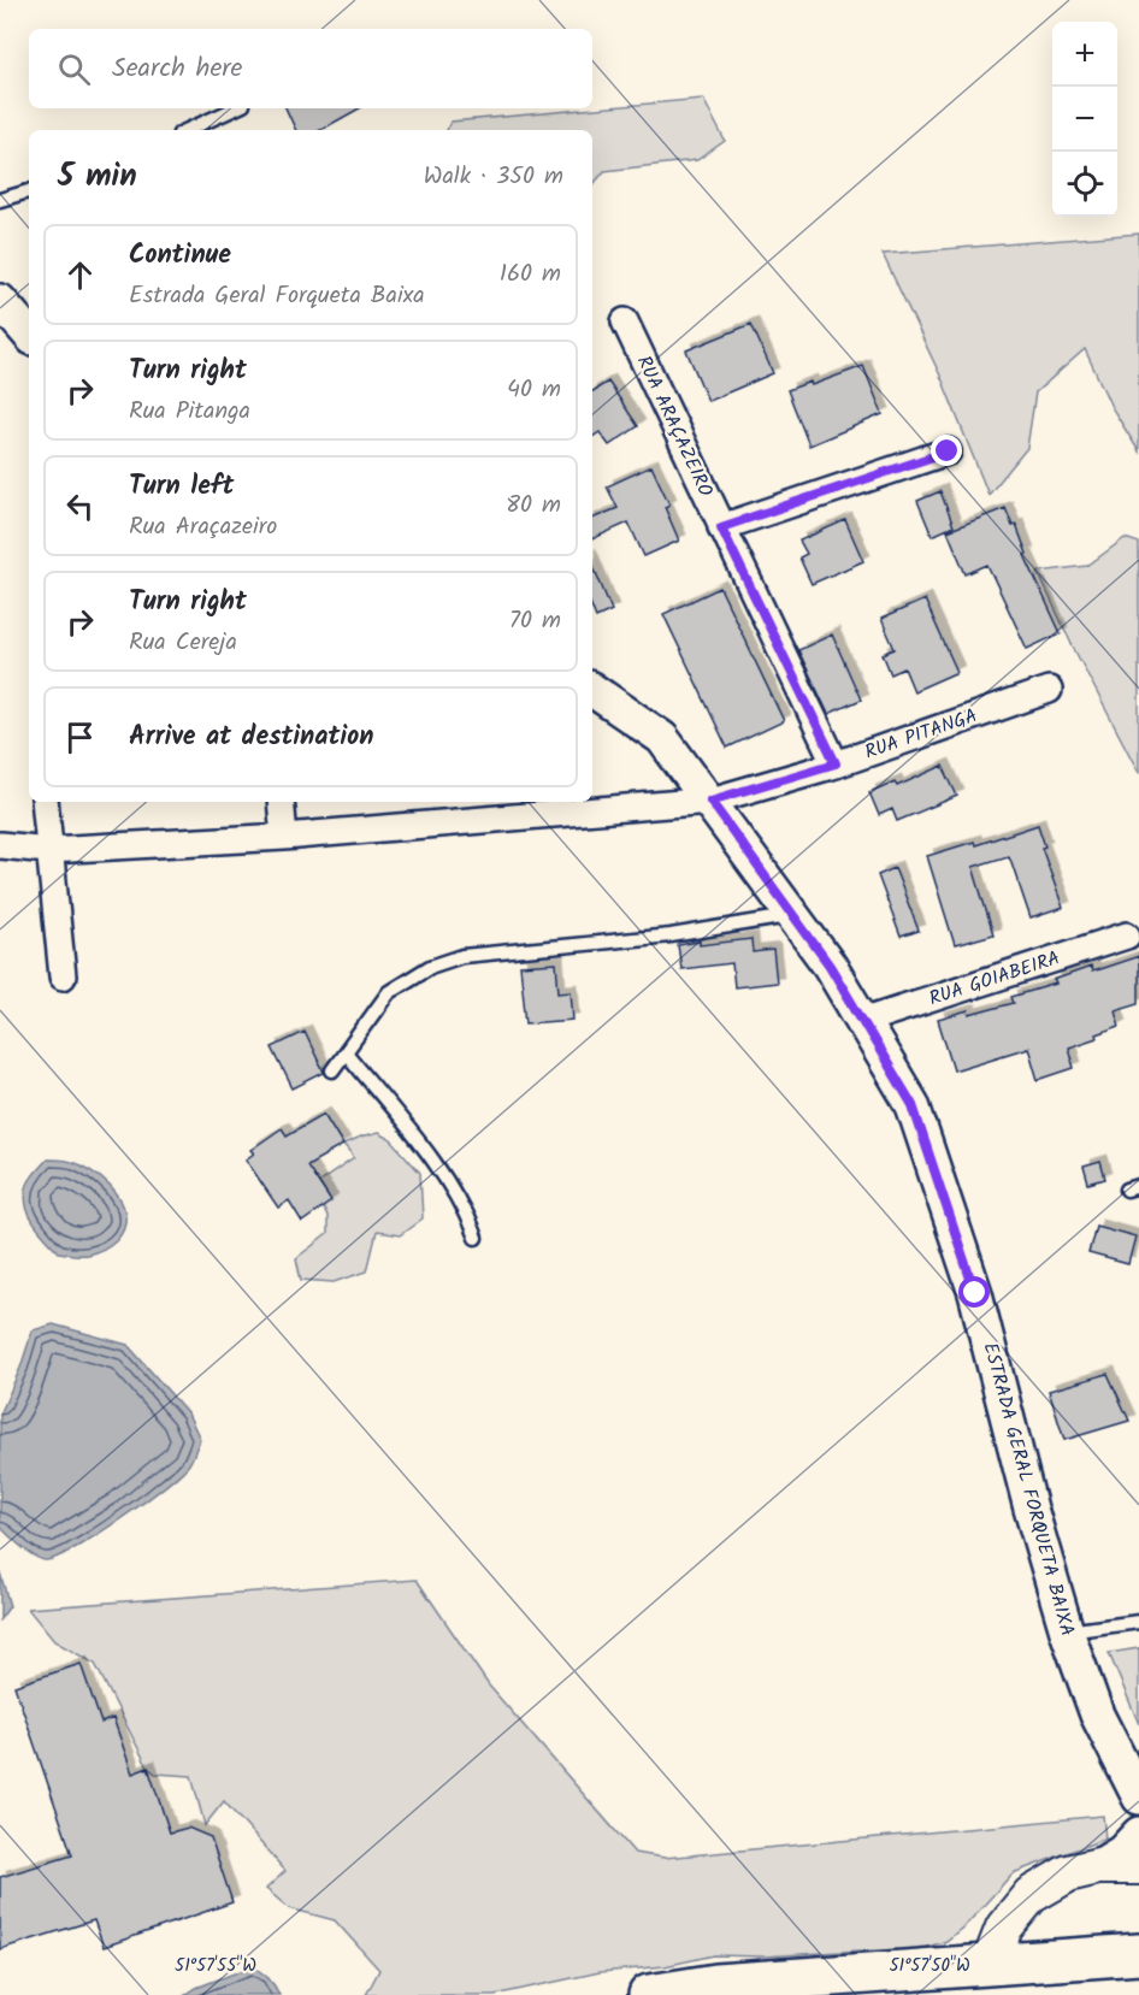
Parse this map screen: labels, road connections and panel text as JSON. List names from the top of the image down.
{
  "streets": {
    "street": [
      "RUA ARAÇAZEIRO",
      "RUA PITANGA",
      "RUA GOIABEIRA",
      "ESTRADA GERAL FORQUETA BAIXA"
    ]
  },
  "crossings": [
    ["RUA ARAÇAZEIRO", "RUA PITANGA"],
    ["RUA PITANGA", "ESTRADA GERAL FORQUETA BAIXA"],
    ["RUA GOIABEIRA", "ESTRADA GERAL FORQUETA BAIXA"]
  ],
  "page": {
    "map_buttons": ["+", "−"],
    "search": "Search here",
    "heading": ["5 min", "Walk · 350 m"],
    "list": [
      ["Continue", "Estrada Geral Forqueta Baixa", "160 m"],
      ["Turn right", "Rua Pitanga", "40 m"],
      ["Turn left", "Rua Araçazeiro", "80 m"],
      ["Turn right", "Rua Cereja", "70 m"],
      "Arrive at destination"
    ]
  },
  "coordinates": ["51°57'55\"W", "51°57'50\"W"]
}
